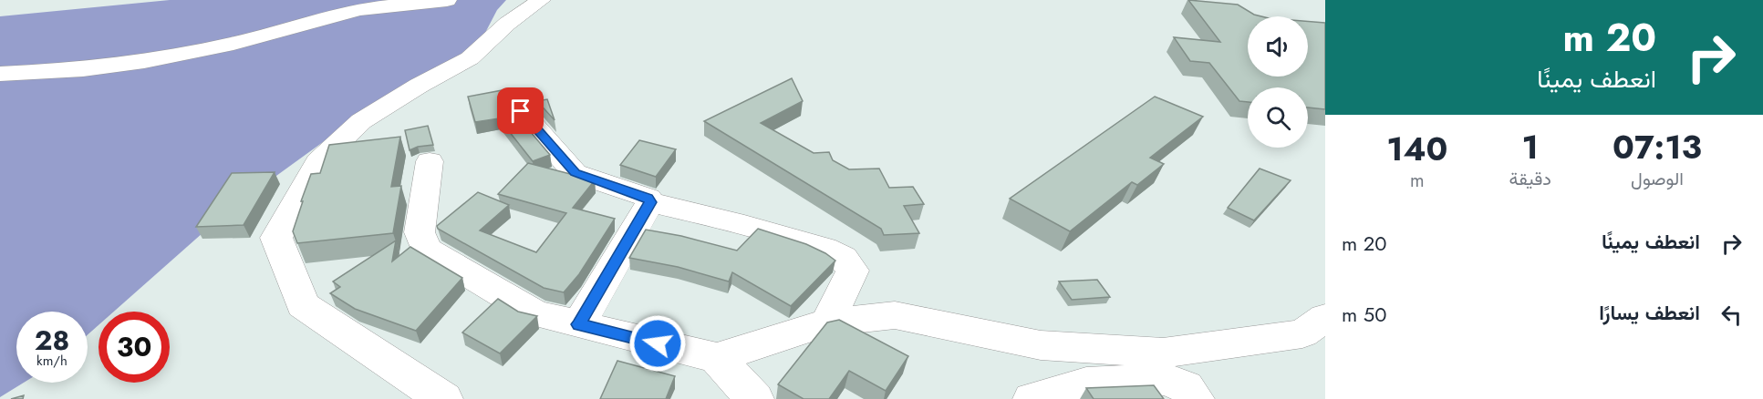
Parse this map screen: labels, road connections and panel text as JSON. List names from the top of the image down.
{
  "page": {
    "turn": ["20 m", "انعطف يمينًا"],
    "eta": [
      "07:13",
      "الوصول",
      "1",
      "دقيقة",
      "140",
      "m"
    ],
    "list": [
      {
        "name": "انعطف يمينًا",
        "value": "20 m"
      },
      {
        "name": "انعطف يسارًا",
        "value": "50 m"
      }
    ],
    "speed": "28 km/h",
    "limit": "30"
  }
}
